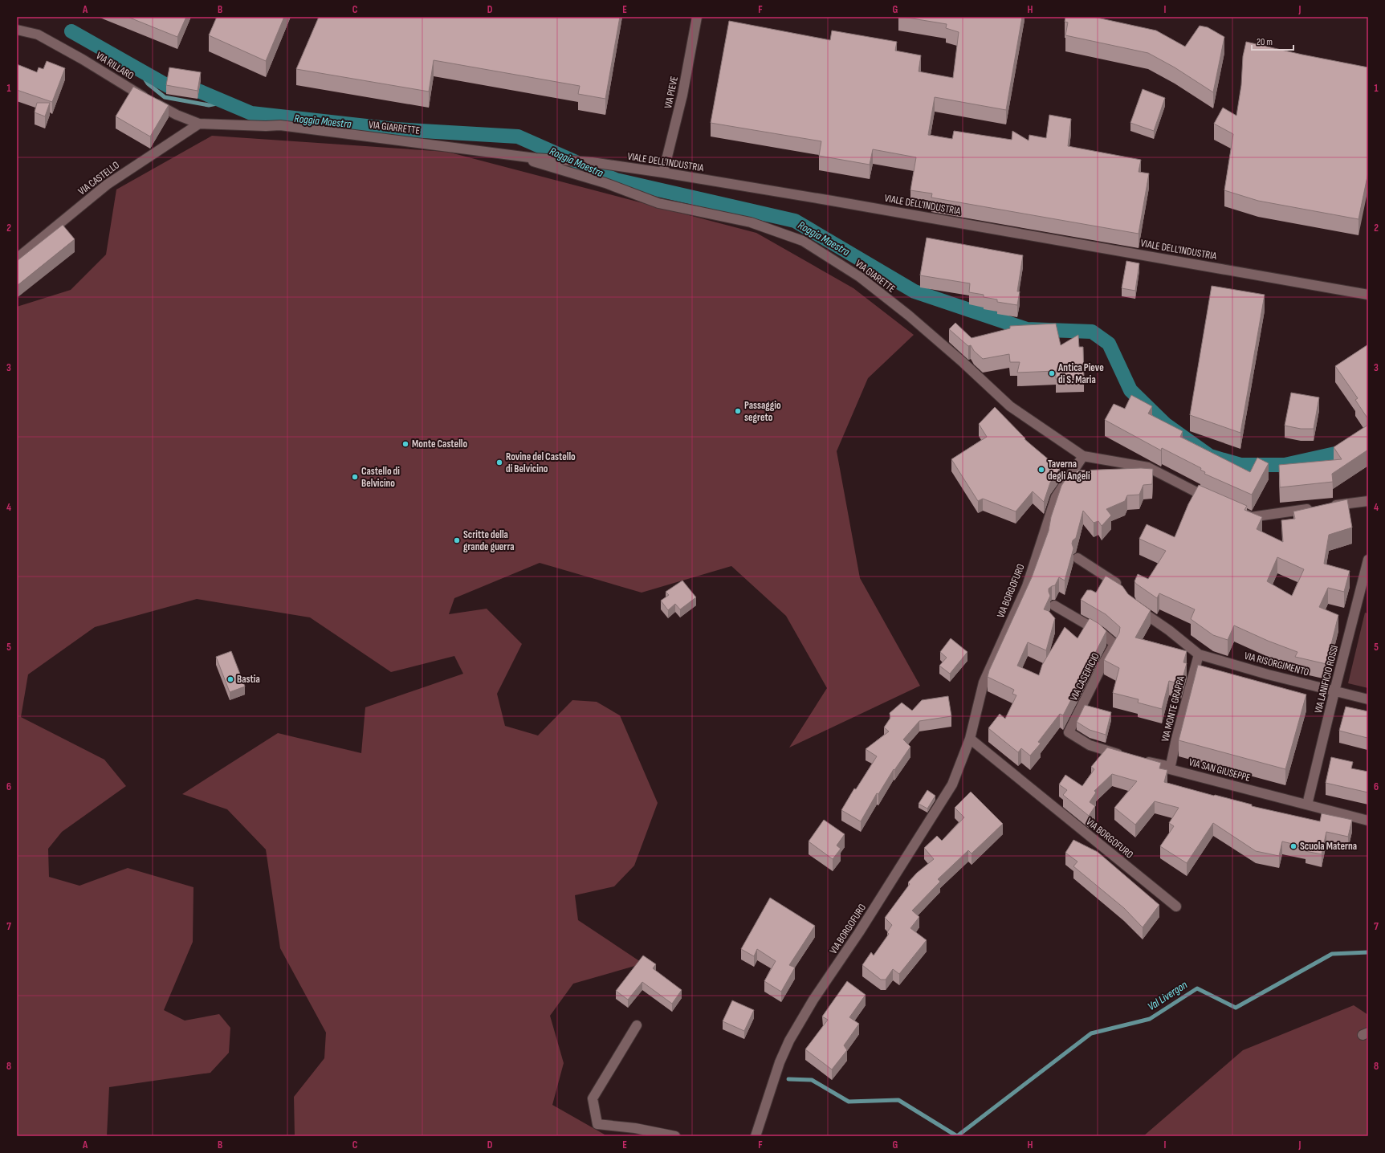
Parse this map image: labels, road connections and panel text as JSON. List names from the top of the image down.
{
  "streets": {
    "street": [
      "VIA RILLARO",
      "VIA PIEVE",
      "VIA GIARRETTE",
      "VIALE DELL'INDUSTRIA",
      "VIA CASTELLO",
      "VIA GIARETTE",
      "VIA BORGOFURO",
      "VIA RISORGIMENTO",
      "VIA CASEIFICIO",
      "VIA LANIFICIO ROSSI",
      "VIA MONTE GRAPPA",
      "VIA SAN GIUSEPPE"
    ]
  },
  "crossings": [
    ["VIA RILLARO", "VIA GIARRETTE"],
    ["VIA RILLARO", "VIA CASTELLO"],
    ["VIA PIEVE", "VIALE DELL'INDUSTRIA"],
    ["VIA GIARRETTE", "VIALE DELL'INDUSTRIA"],
    ["VIA GIARRETTE", "VIA CASTELLO"],
    ["VIALE DELL'INDUSTRIA", "VIA GIARETTE"],
    ["VIA GIARETTE", "VIA BORGOFURO"],
    ["VIA RISORGIMENTO", "VIA LANIFICIO ROSSI"],
    ["VIA RISORGIMENTO", "VIA MONTE GRAPPA"],
    ["VIA LANIFICIO ROSSI", "VIA SAN GIUSEPPE"],
    ["VIA MONTE GRAPPA", "VIA SAN GIUSEPPE"]
  ],
  "water": ["Roggia Maestra", "Val Livergon"],
  "places": [
    "Antica Pieve di S. Maria",
    "Passaggio segreto",
    "Monte Castello",
    "Rovine del Castello di Belvicino",
    "Taverna degli Angeli",
    "Castello di Belvicino",
    "Scritte della grande guerra",
    "Bastia",
    "Scuola Materna"
  ],
  "scale_bar": "20 m",
  "grid": {
    "columns": [
      "A",
      "B",
      "C",
      "D",
      "E",
      "F",
      "G",
      "H",
      "I",
      "J"
    ],
    "rows": [
      "1",
      "2",
      "3",
      "4",
      "5",
      "6",
      "7",
      "8"
    ]
  }
}
